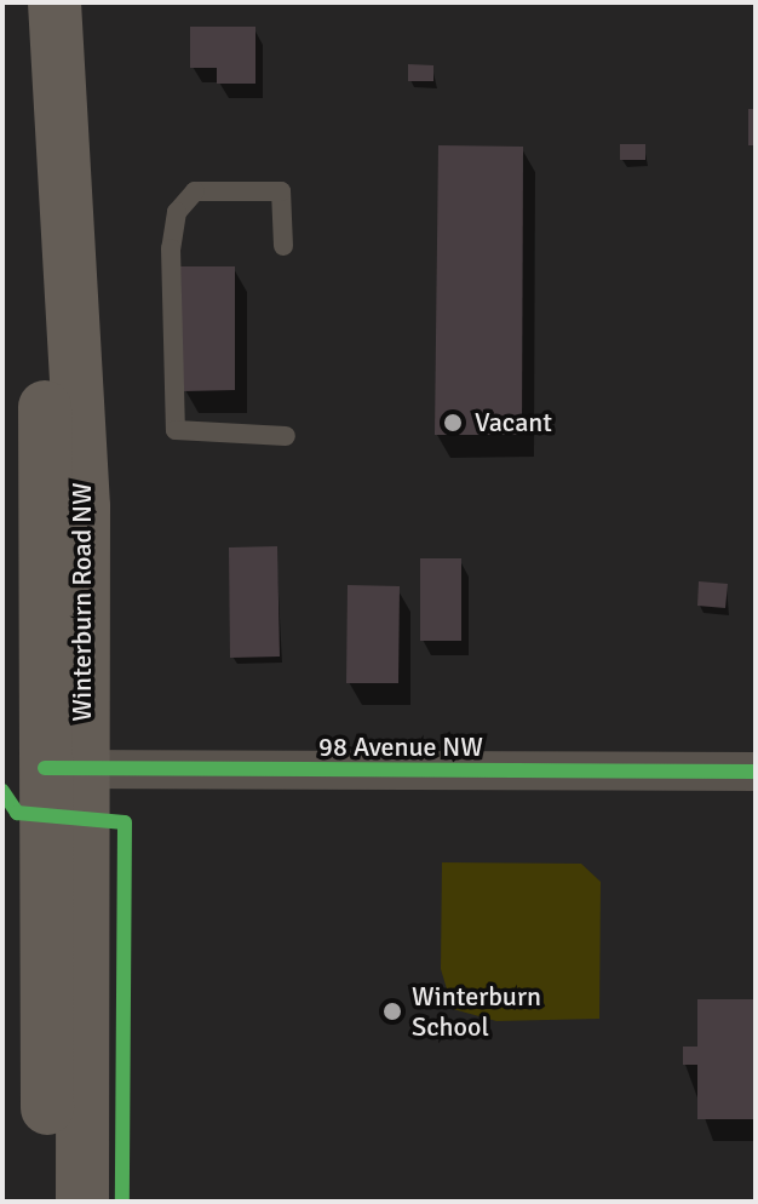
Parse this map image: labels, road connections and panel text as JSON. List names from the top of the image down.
{
  "streets": {
    "main road": ["Winterburn Road NW"],
    "street": ["98 Avenue NW"]
  },
  "crossings": [
    ["Winterburn Road NW", "98 Avenue NW"]
  ],
  "places": ["Vacant", "Winterburn School"]
}
